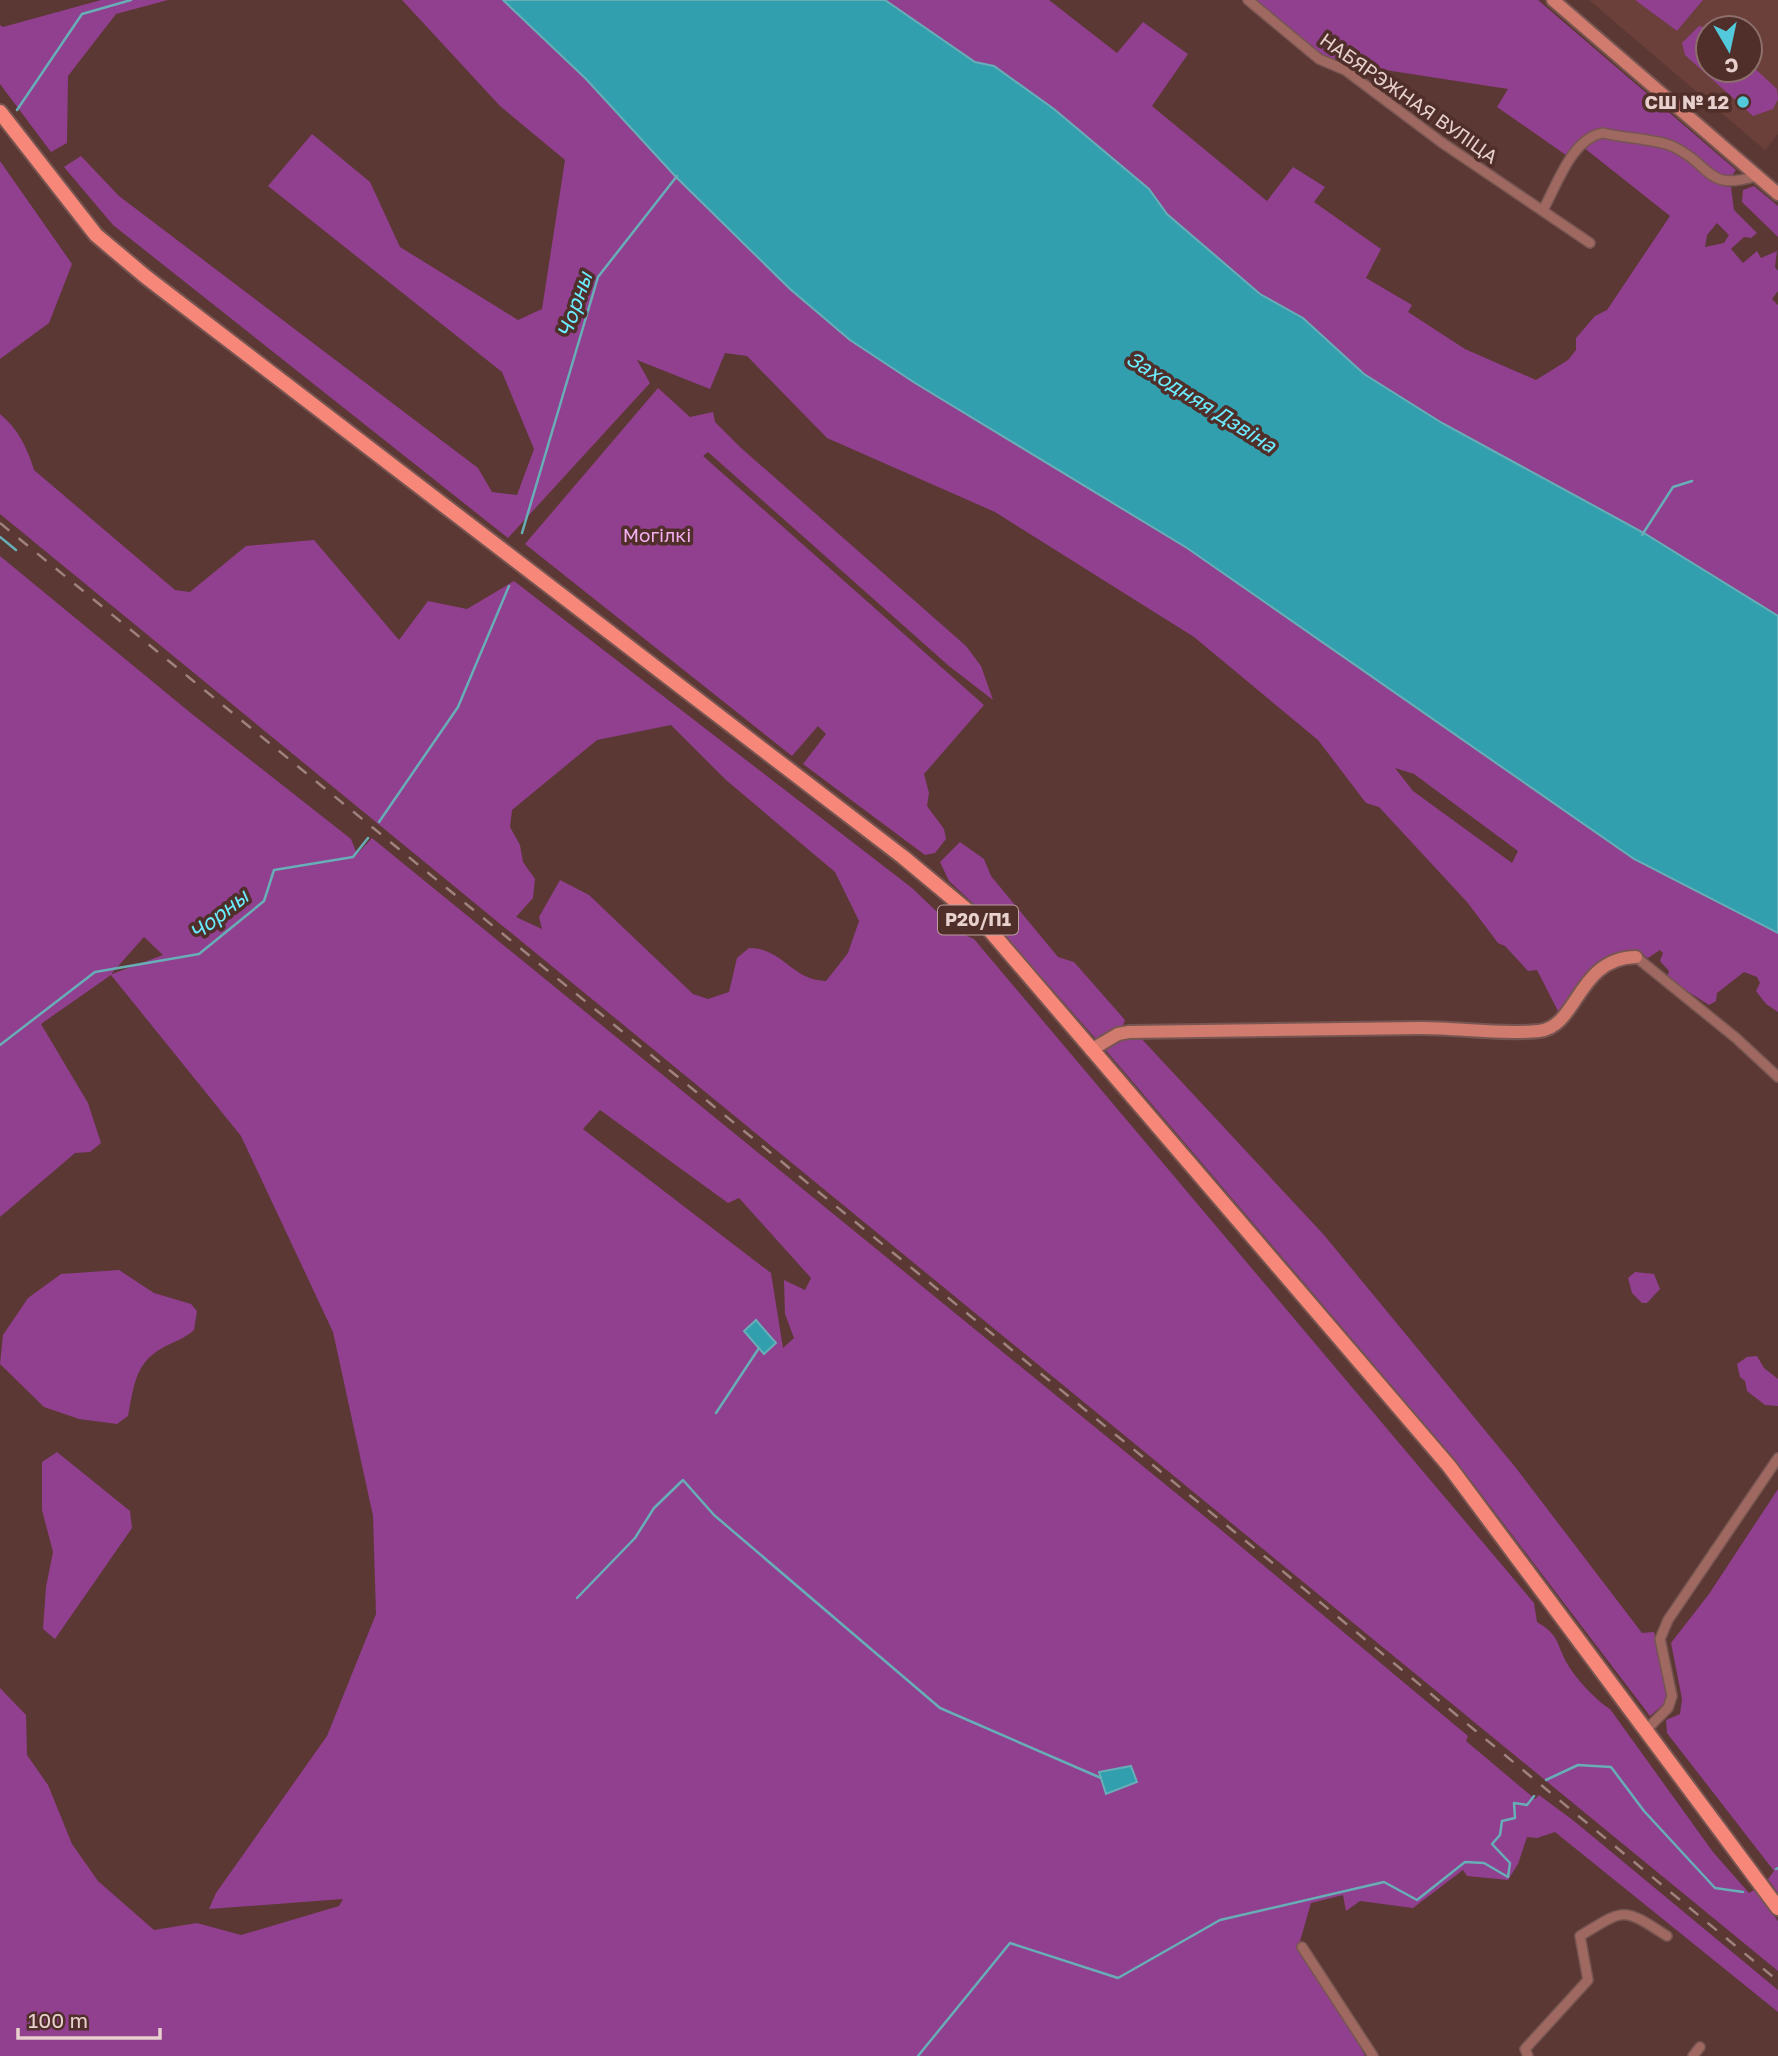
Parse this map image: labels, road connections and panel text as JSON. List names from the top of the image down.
{
  "streets": {
    "main road": ["Р20/П1"],
    "street": ["НАБЯРЭЖНАЯ ВУЛІЦА"]
  },
  "water": ["Чорны", "Заходняя Дзвіна"],
  "parks": ["Могілкі"],
  "places": ["СШ № 12"],
  "scale_bar": "100 m",
  "north": "bottom"
}
